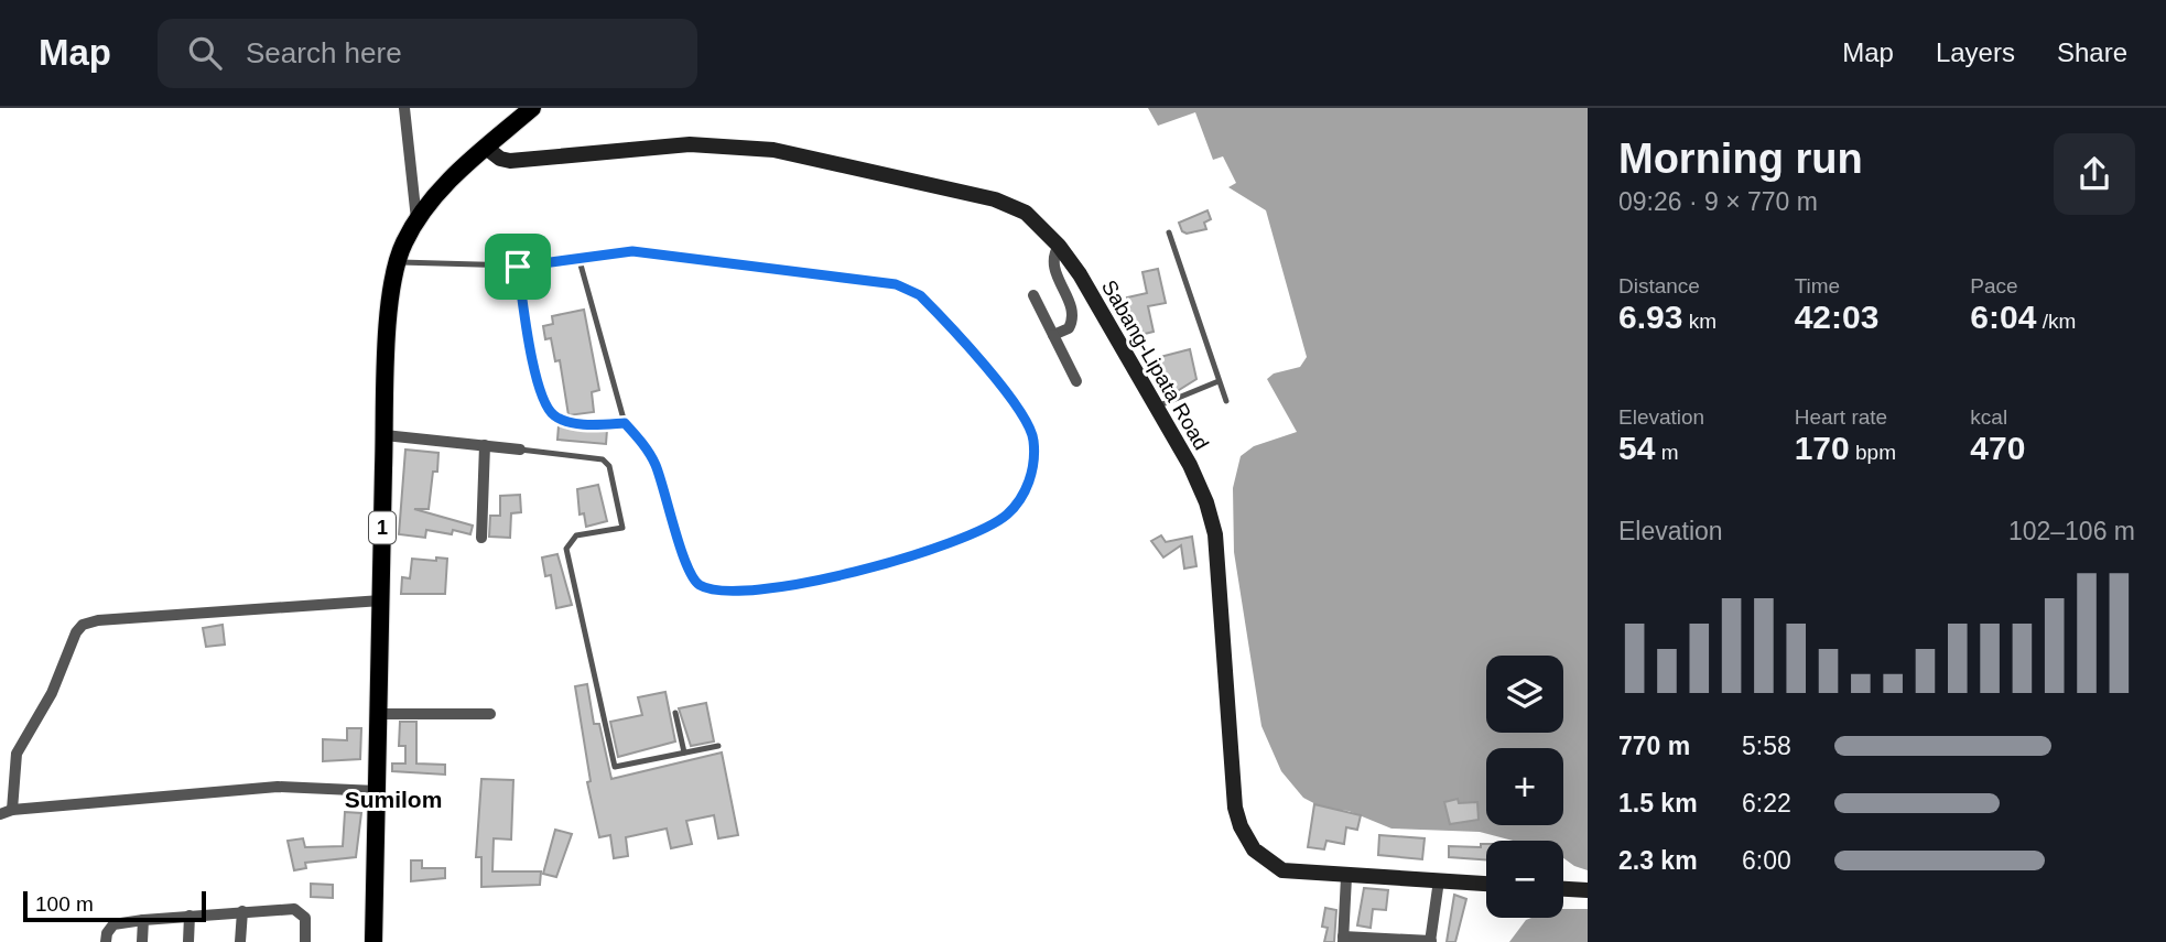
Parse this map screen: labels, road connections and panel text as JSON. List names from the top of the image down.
{
  "streets": {
    "highway": ["1"],
    "main road": ["Sabang-Lipata Road"]
  },
  "crossings": [
    ["Sabang-Lipata Road", "1"]
  ],
  "districts": ["Sumilom"],
  "scale_bar": "100 m",
  "page": {
    "header": "Map",
    "search": "Search here",
    "nav": ["Map", "Layers", "Share"],
    "heading": ["Morning run", "09:26 · 9 × 770 m"],
    "stats": [
      ["Distance", "6.93 km"],
      ["Time", "42:03"],
      ["Pace", "6:04 /km"],
      ["Elevation", "54 m"],
      ["Heart rate", "170 bpm"],
      ["kcal", "470"]
    ],
    "chart": ["Elevation", "102–106 m"],
    "map_buttons": ["+", "−"],
    "list": [
      {
        "name": "770 m",
        "note": "5:58"
      },
      {
        "name": "1.5 km",
        "note": "6:22"
      },
      {
        "name": "2.3 km",
        "note": "6:00"
      }
    ],
    "scale": "100 m"
  }
}
